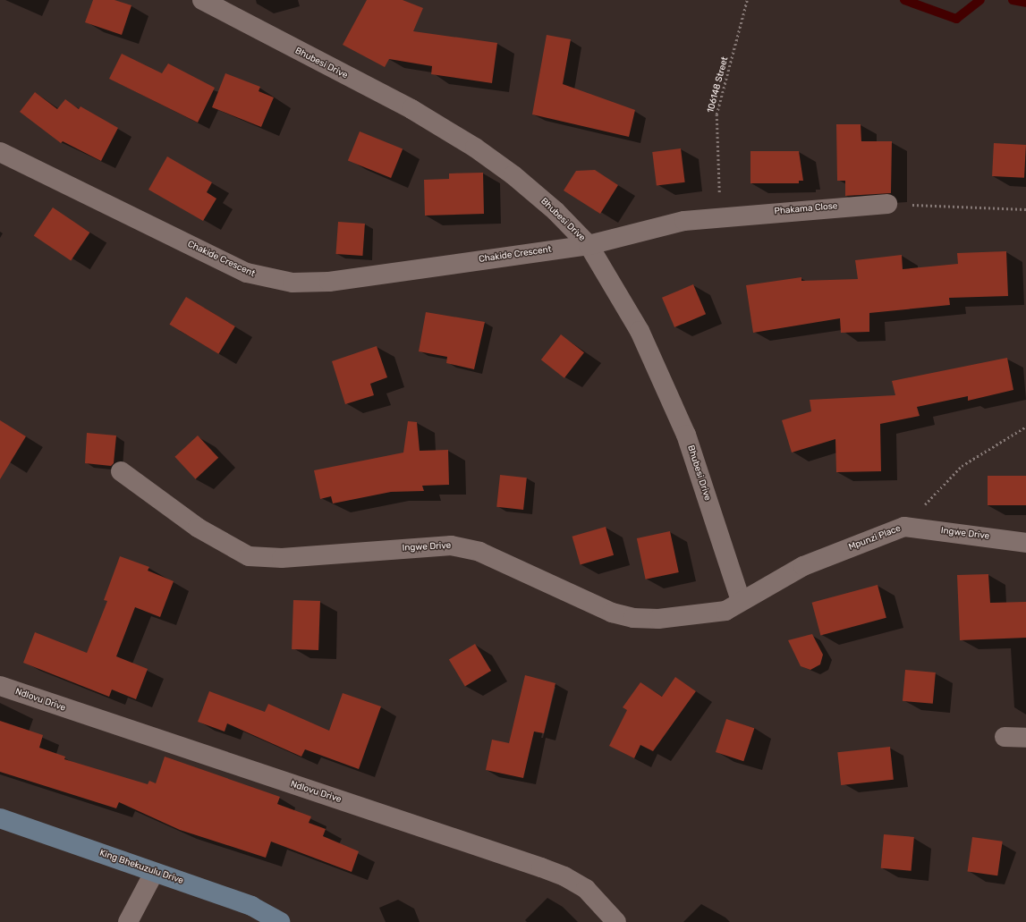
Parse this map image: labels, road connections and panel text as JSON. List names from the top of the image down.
{
  "streets": {
    "street": [
      "Bhubesi Drive",
      "Phakama Close",
      "Chakide Crescent",
      "Ingwe Drive",
      "Mpunzi Place",
      "Ndlovu Drive",
      "King Bhekuzulu Drive"
    ],
    "path": ["106148 Street"]
  },
  "crossings": [
    ["Bhubesi Drive", "Phakama Close"],
    ["Bhubesi Drive", "Chakide Crescent"],
    ["Bhubesi Drive", "Ingwe Drive"],
    ["Bhubesi Drive", "Mpunzi Place"],
    ["106148 Street", "Phakama Close"],
    ["Phakama Close", "Chakide Crescent"],
    ["Ingwe Drive", "Mpunzi Place"]
  ]
}
